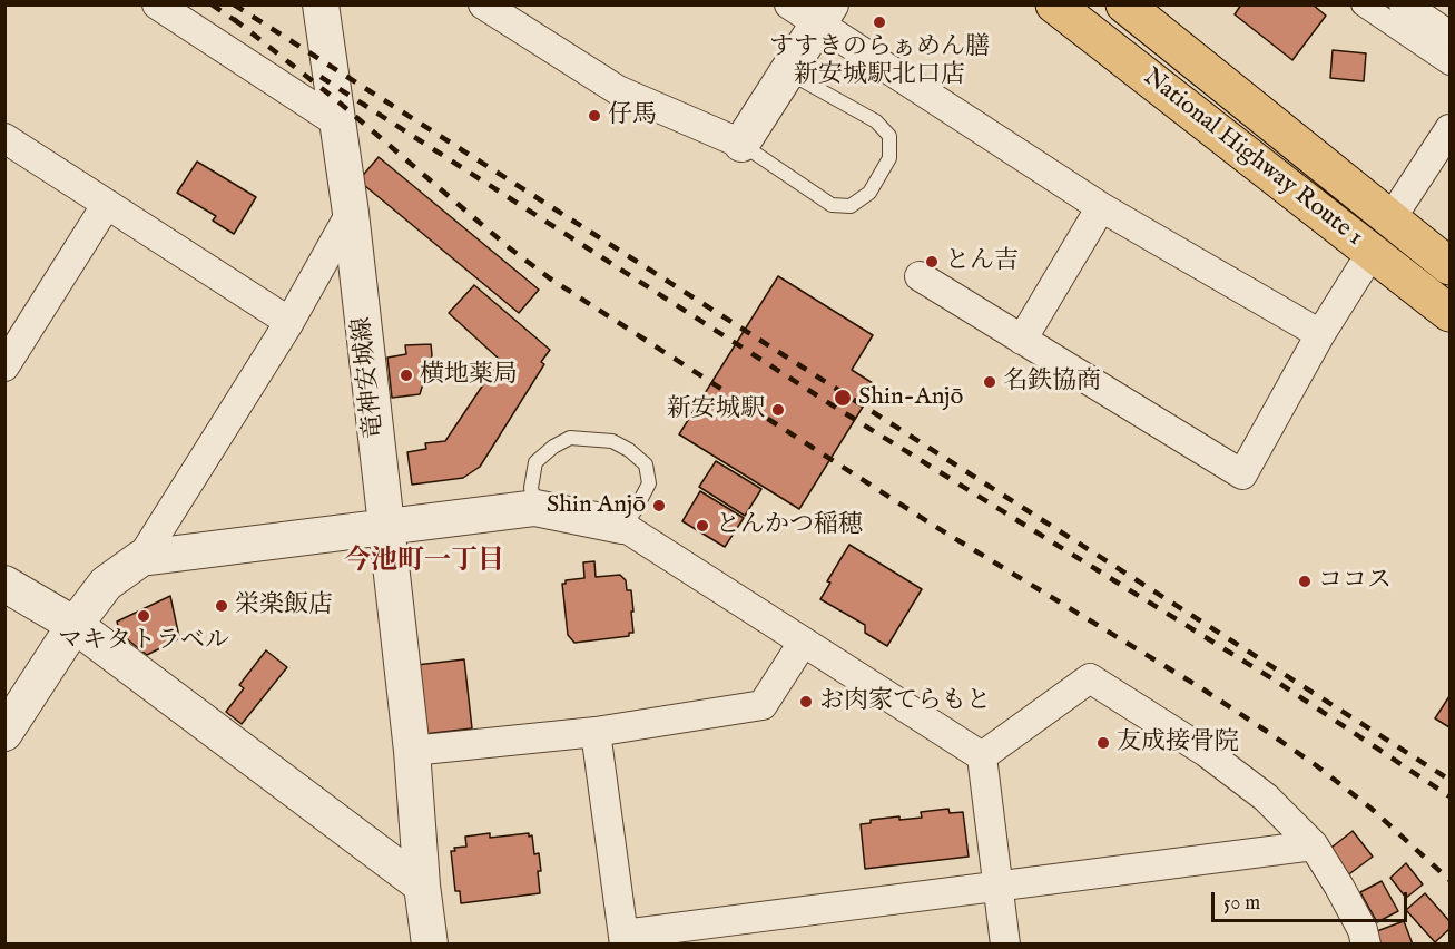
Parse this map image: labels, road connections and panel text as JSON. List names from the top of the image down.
{
  "streets": {
    "highway": ["National Highway Route 1"],
    "street": ["竜神安城線"]
  },
  "districts": ["今池町一丁目"],
  "places": [
    "すすきのらぁめん膳 新安城駅北口店",
    "仔馬",
    "とん吉",
    "横地薬局",
    "名鉄協商",
    "Shin-Anjō",
    "新安城駅",
    "Shin Anjō",
    "とんかつ稲穂",
    "ココス",
    "栄楽飯店",
    "マキタトラベル",
    "お肉家てらもと",
    "友成接骨院"
  ],
  "scale_bar": "50 m"
}
